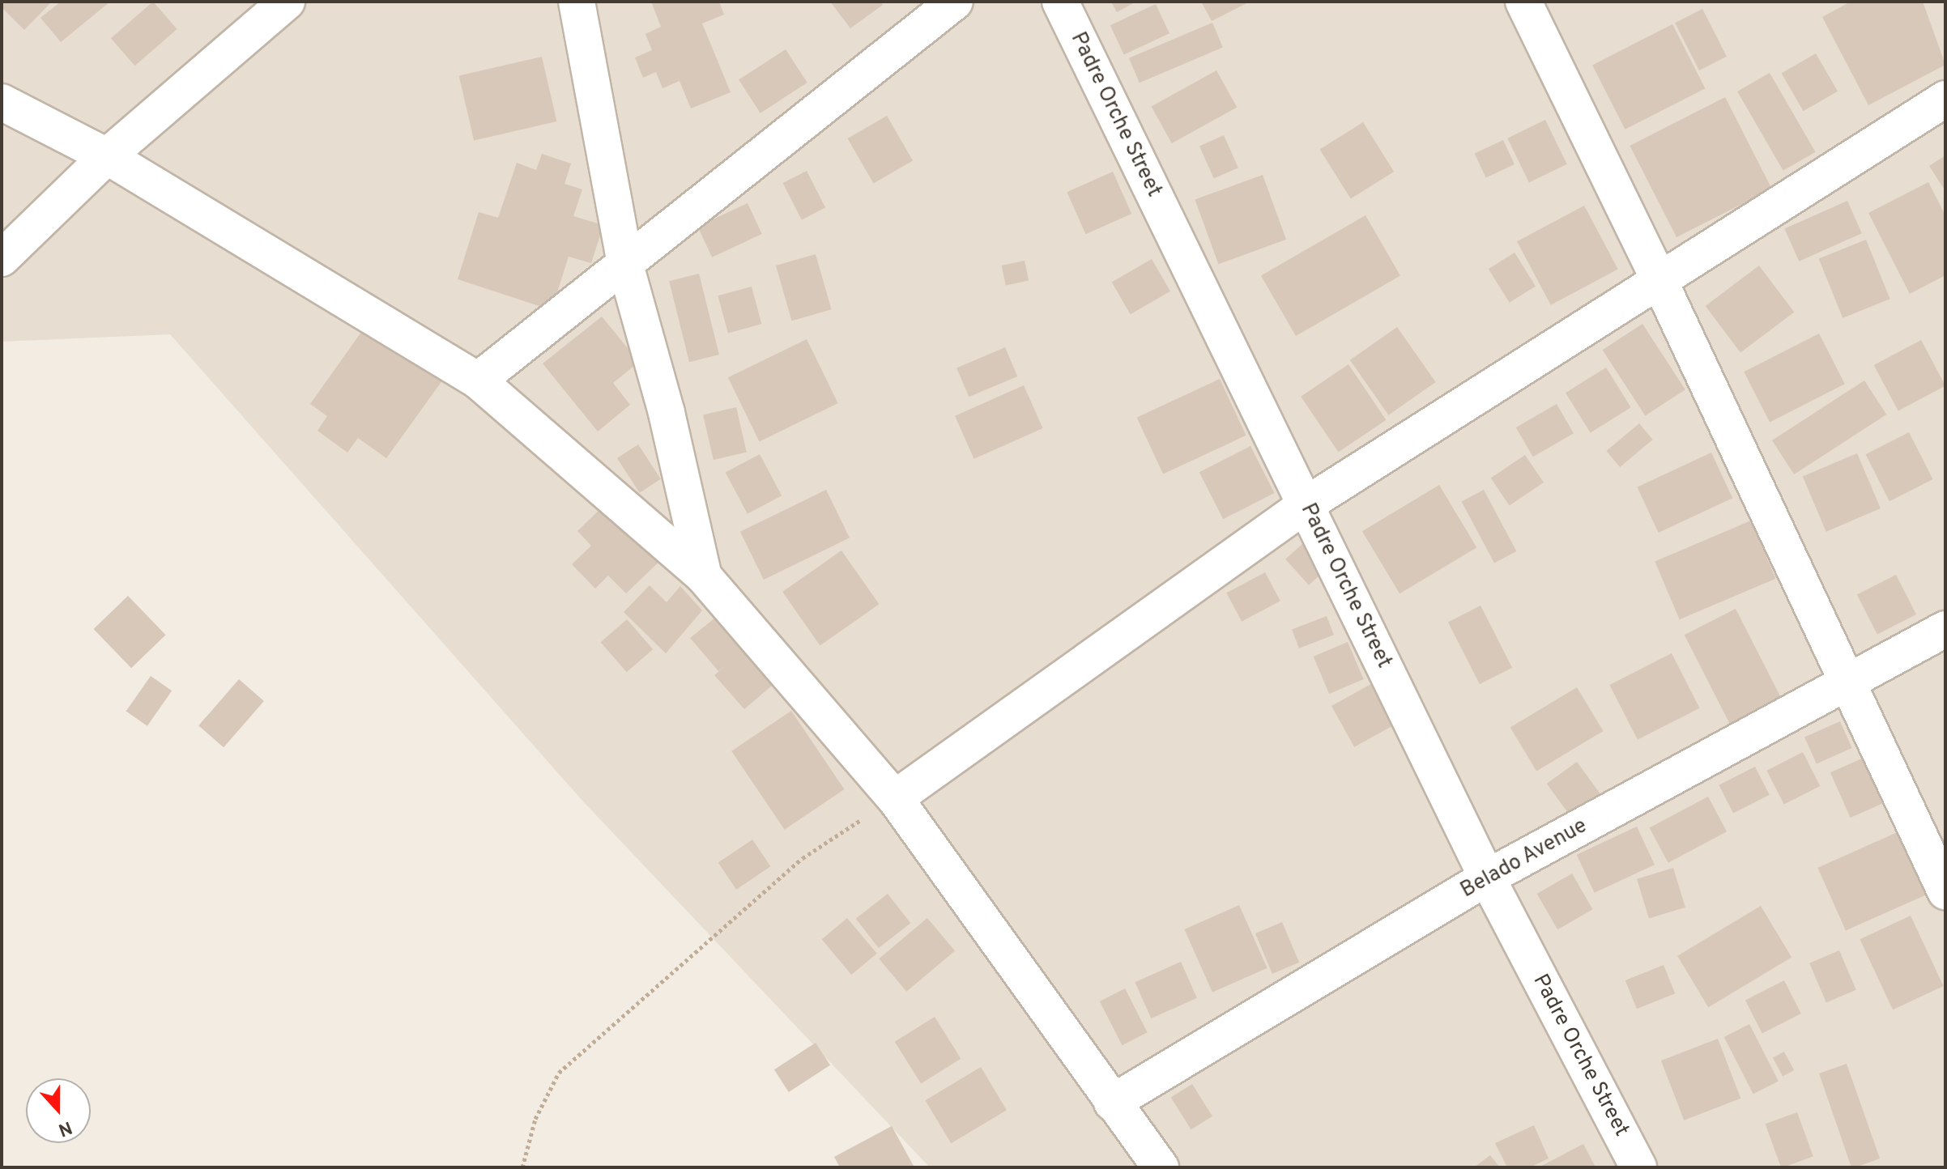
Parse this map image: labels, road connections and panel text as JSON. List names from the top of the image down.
{
  "streets": {
    "street": ["Padre Orche Street", "Belado Avenue"]
  },
  "crossings": [
    ["Padre Orche Street", "Belado Avenue"]
  ],
  "north": "bottom"
}
